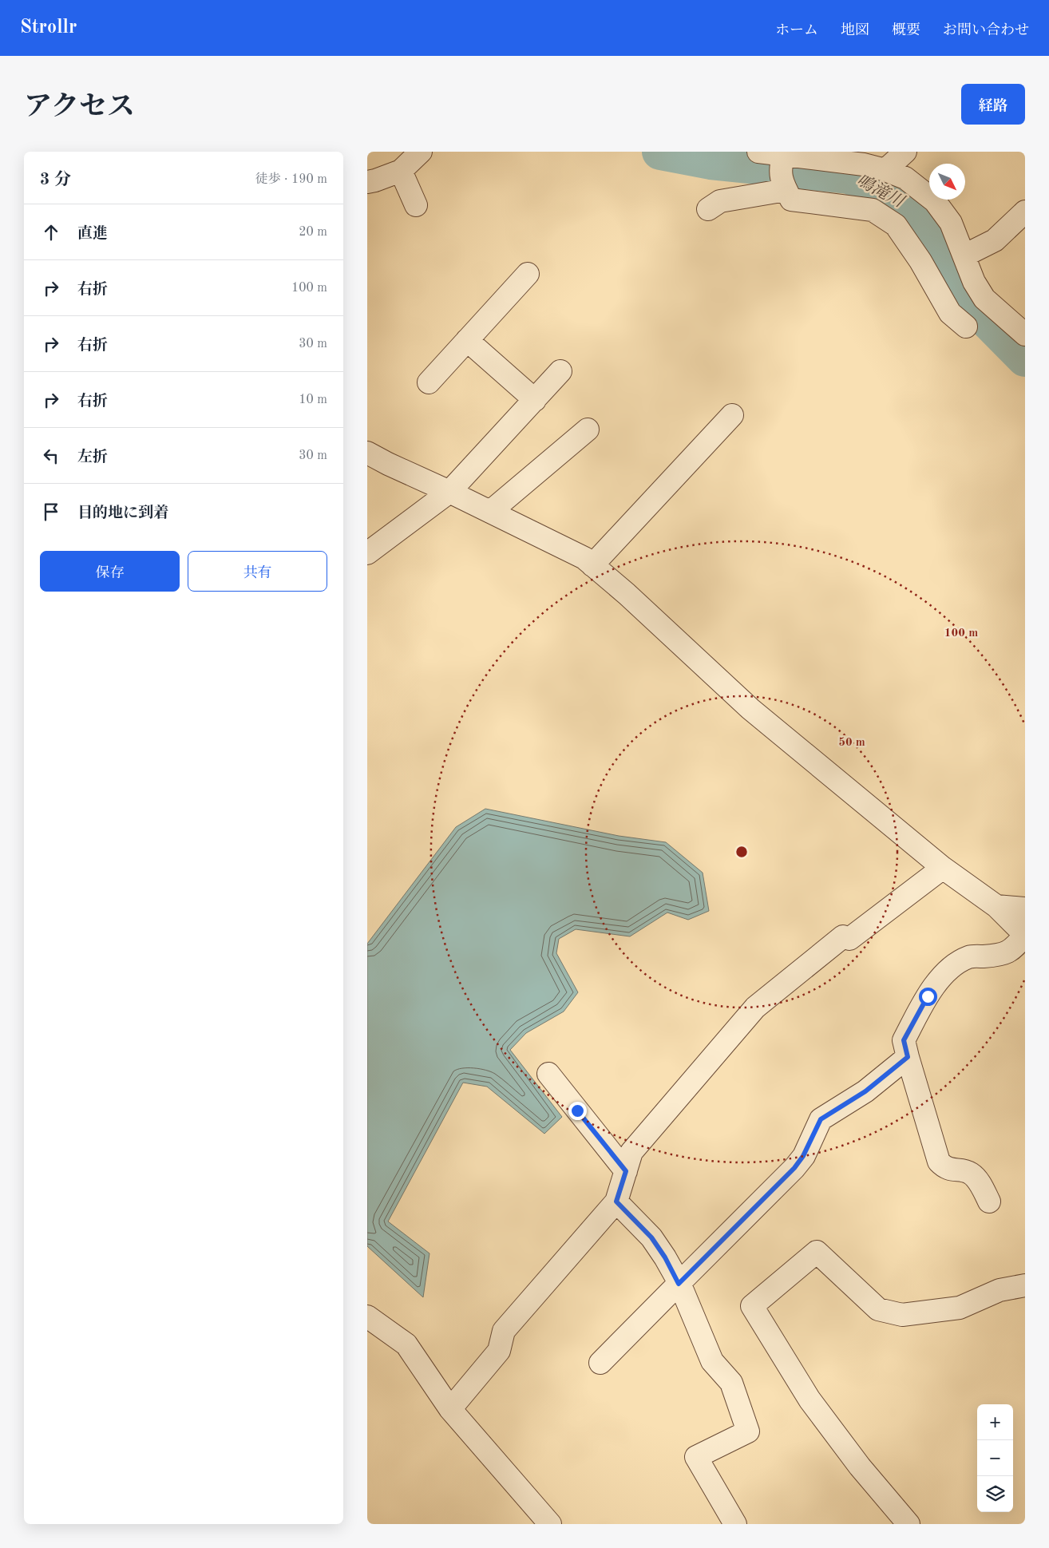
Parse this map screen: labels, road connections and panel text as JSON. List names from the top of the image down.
{
  "water": ["鳴滝川"],
  "north": "bottom right",
  "page": {
    "header": "Strollr",
    "nav": [
      "ホーム",
      "地図",
      "概要",
      "お問い合わせ"
    ],
    "title": "アクセス",
    "buttons": [
      "経路",
      ["保存", "共有"]
    ],
    "heading": ["3 分", "徒歩 · 190 m"],
    "list": [
      ["直進", "20 m"],
      ["右折", "100 m"],
      ["右折", "30 m"],
      ["右折", "10 m"],
      ["左折", "30 m"],
      "目的地に到着"
    ],
    "map_buttons": ["+", "−"]
  },
  "rings": ["100 m", "50 m"]
}
